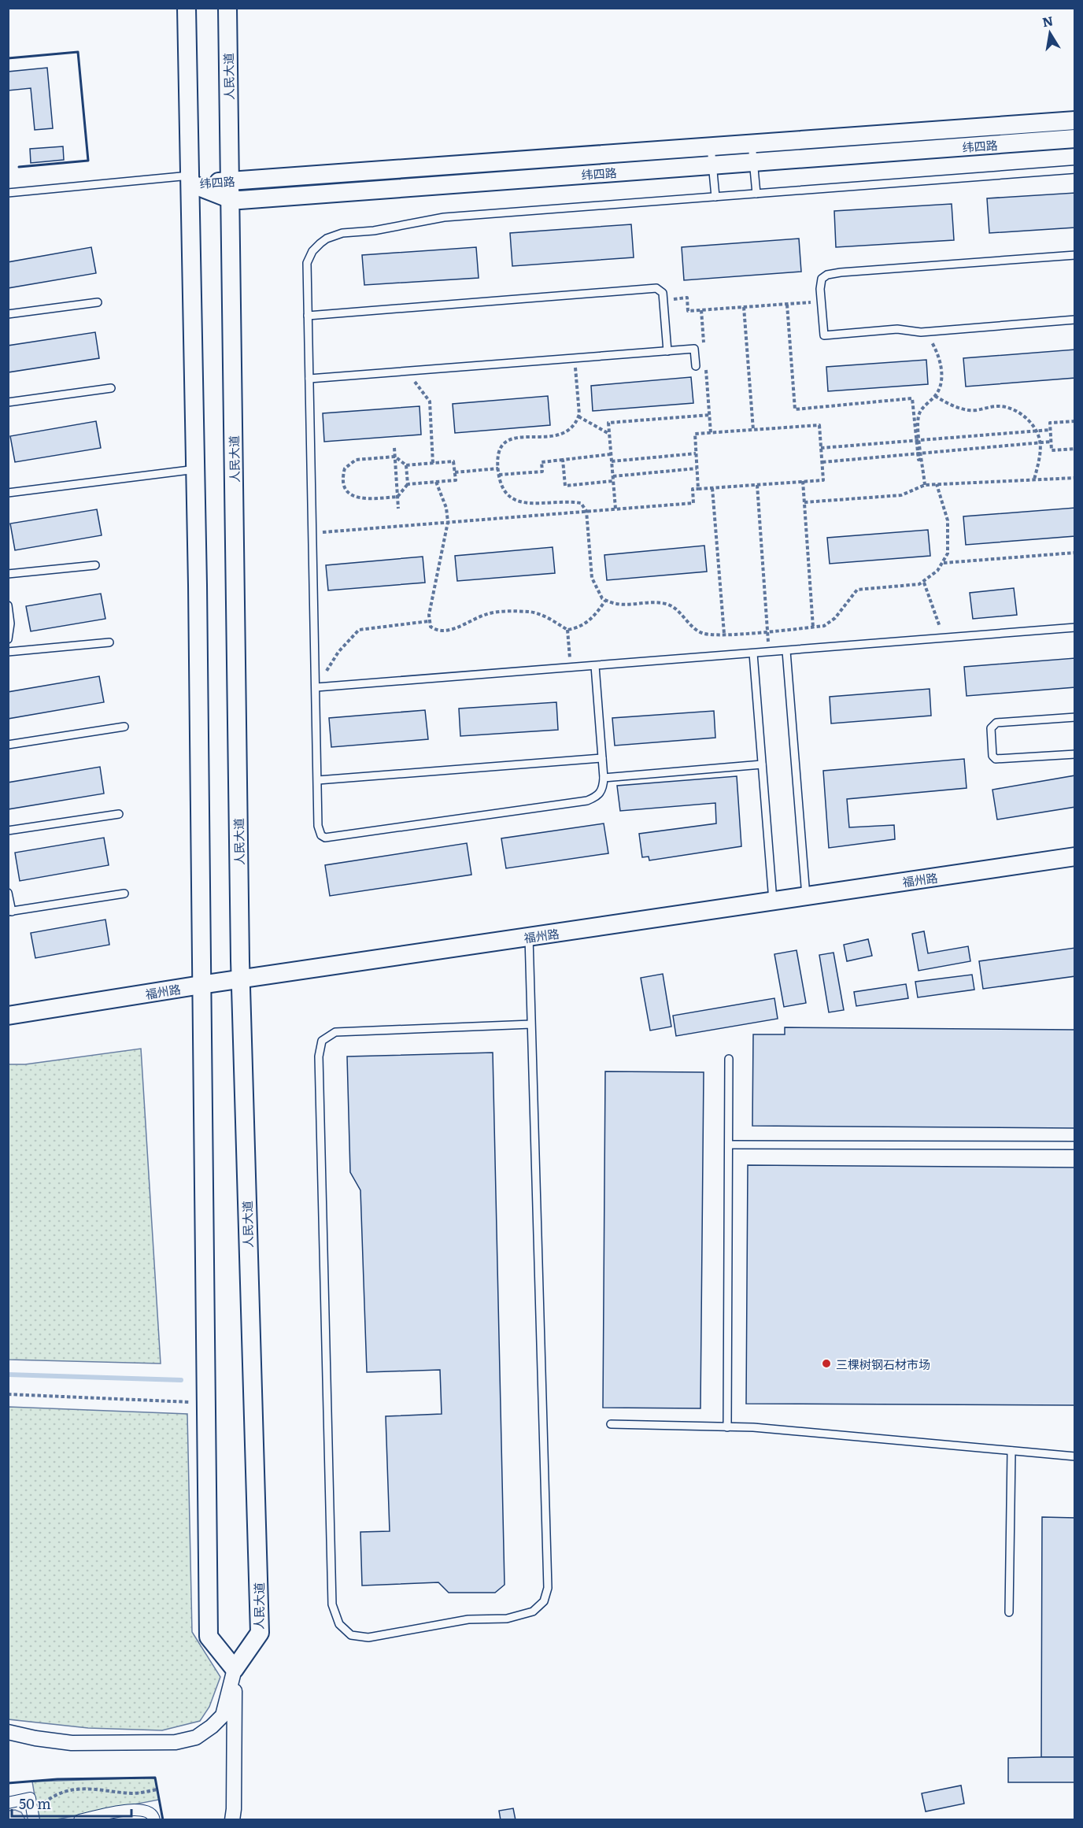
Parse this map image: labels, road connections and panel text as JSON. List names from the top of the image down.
{
  "streets": {
    "street": ["人民大道", "纬四路", "福州路"]
  },
  "crossings": [
    ["人民大道", "纬四路"],
    ["人民大道", "福州路"]
  ],
  "places": ["三棵树钢石材市场"],
  "scale_bar": "50 m",
  "north": "top"
}
